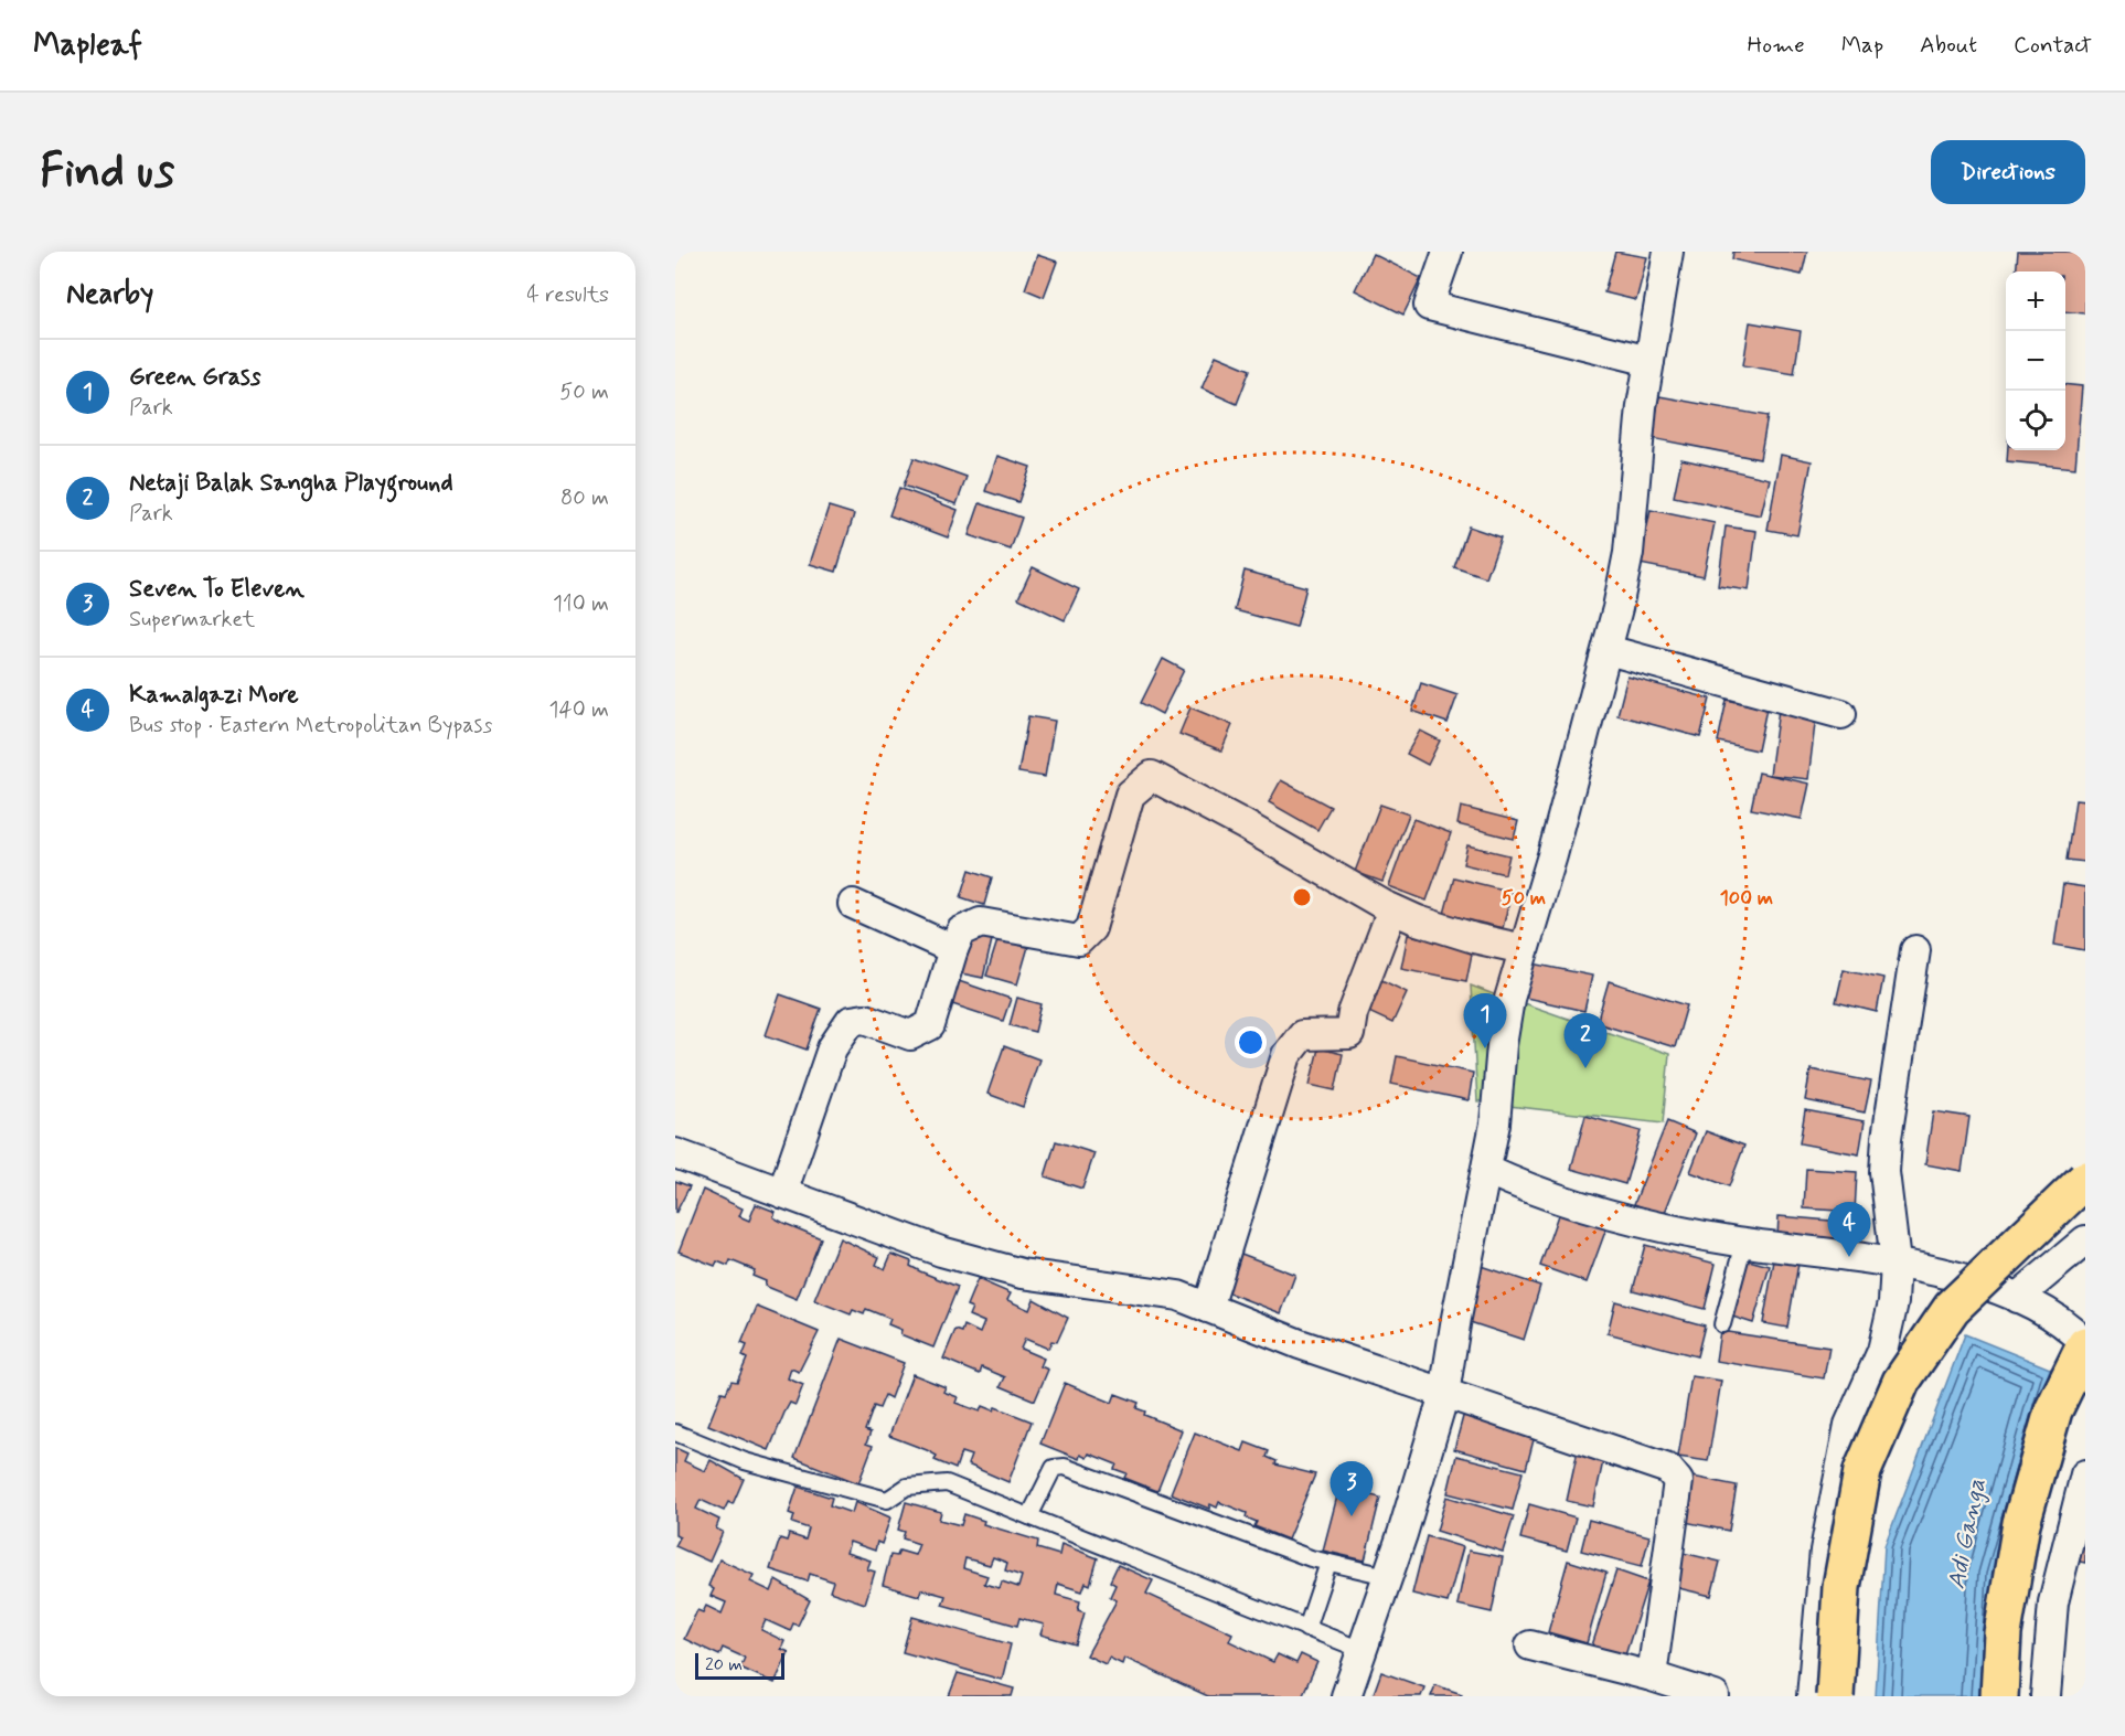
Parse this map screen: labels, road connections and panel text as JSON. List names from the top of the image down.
{
  "water": ["Adi Ganga"],
  "scale_bar": "20 m",
  "page": {
    "header": "Mapleaf",
    "nav": [
      "Home",
      "Map",
      "About",
      "Contact"
    ],
    "buttons": "Directions",
    "title": "Find us",
    "heading": ["Nearby", "4 results"],
    "map_buttons": ["+", "−"],
    "list": [
      {
        "mark": "1",
        "name": "Green Grass",
        "note": "Park",
        "value": "50 m"
      },
      {
        "mark": "2",
        "name": "Netaji Balak Sangha Playground",
        "note": "Park",
        "value": "80 m"
      },
      {
        "mark": "3",
        "name": "Seven To Eleven",
        "note": "Supermarket",
        "value": "110 m"
      },
      {
        "mark": "4",
        "name": "Kamalgazi More",
        "note": "Bus stop · Eastern Metropolitan Bypass",
        "value": "140 m"
      }
    ],
    "pins": [
      "1",
      "2",
      "4",
      "3"
    ],
    "scale": "20 m"
  },
  "rings": ["50 m", "100 m"]
}
